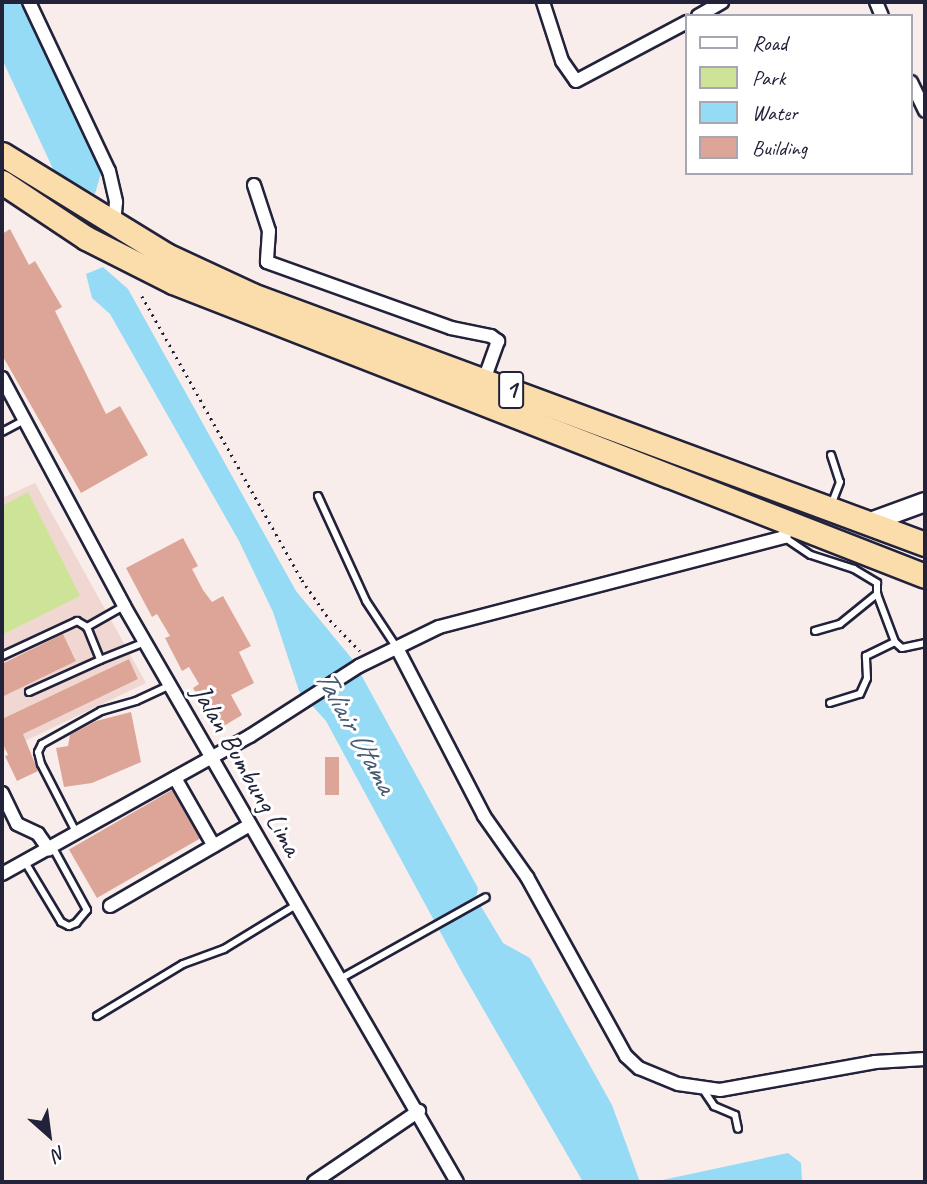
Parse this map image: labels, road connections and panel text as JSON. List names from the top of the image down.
{
  "streets": {
    "highway": ["1"],
    "street": ["Jalan Bumbung Lima"]
  },
  "water": ["Taliair Utama"],
  "legend": [
    "Road",
    "Park",
    "Water",
    "Building"
  ],
  "north": "bottom right"
}
